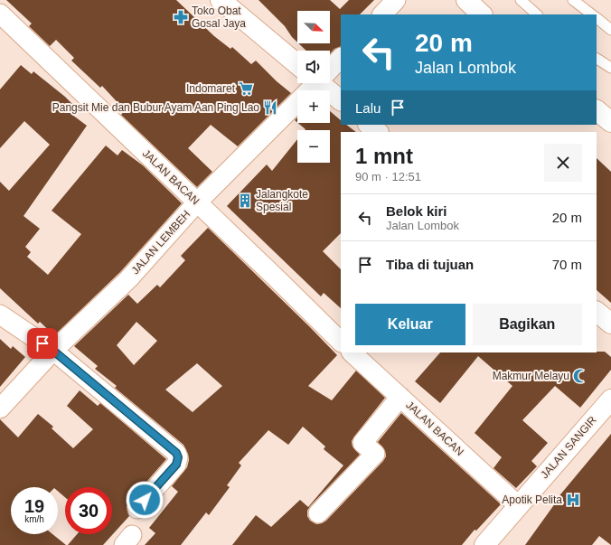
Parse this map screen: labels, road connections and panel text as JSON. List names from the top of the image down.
{
  "streets": {
    "main road": ["JALAN SANGIR"],
    "street": ["JALAN BACAN", "JALAN LEMBEH"]
  },
  "crossings": [
    ["JALAN BACAN", "JALAN LEMBEH"],
    ["JALAN BACAN", "JALAN SANGIR"]
  ],
  "places": {
    "pharmacy": ["Toko Obat Gosal Jaya"],
    "supermarket": ["Indomaret"],
    "restaurant": ["Pangsit Mie dan Bubur Ayam Aan Ping Lao"],
    "building": ["Jalangkote Spesial"],
    "mosque": ["Makmur Melayu"],
    "hospital": ["Apotik Pelita"]
  },
  "north": "bottom right",
  "page": {
    "map_buttons": ["+", "−"],
    "turn": ["20 m", "Jalan Lombok"],
    "then": "Lalu",
    "heading": ["1 mnt", "90 m · 12:51"],
    "list": [
      {
        "name": "Belok kiri",
        "note": "Jalan Lombok",
        "value": "20 m"
      },
      {
        "name": "Tiba di tujuan",
        "value": "70 m"
      }
    ],
    "buttons": ["Keluar", "Bagikan"],
    "speed": "19 km/h",
    "limit": "30"
  }
}
